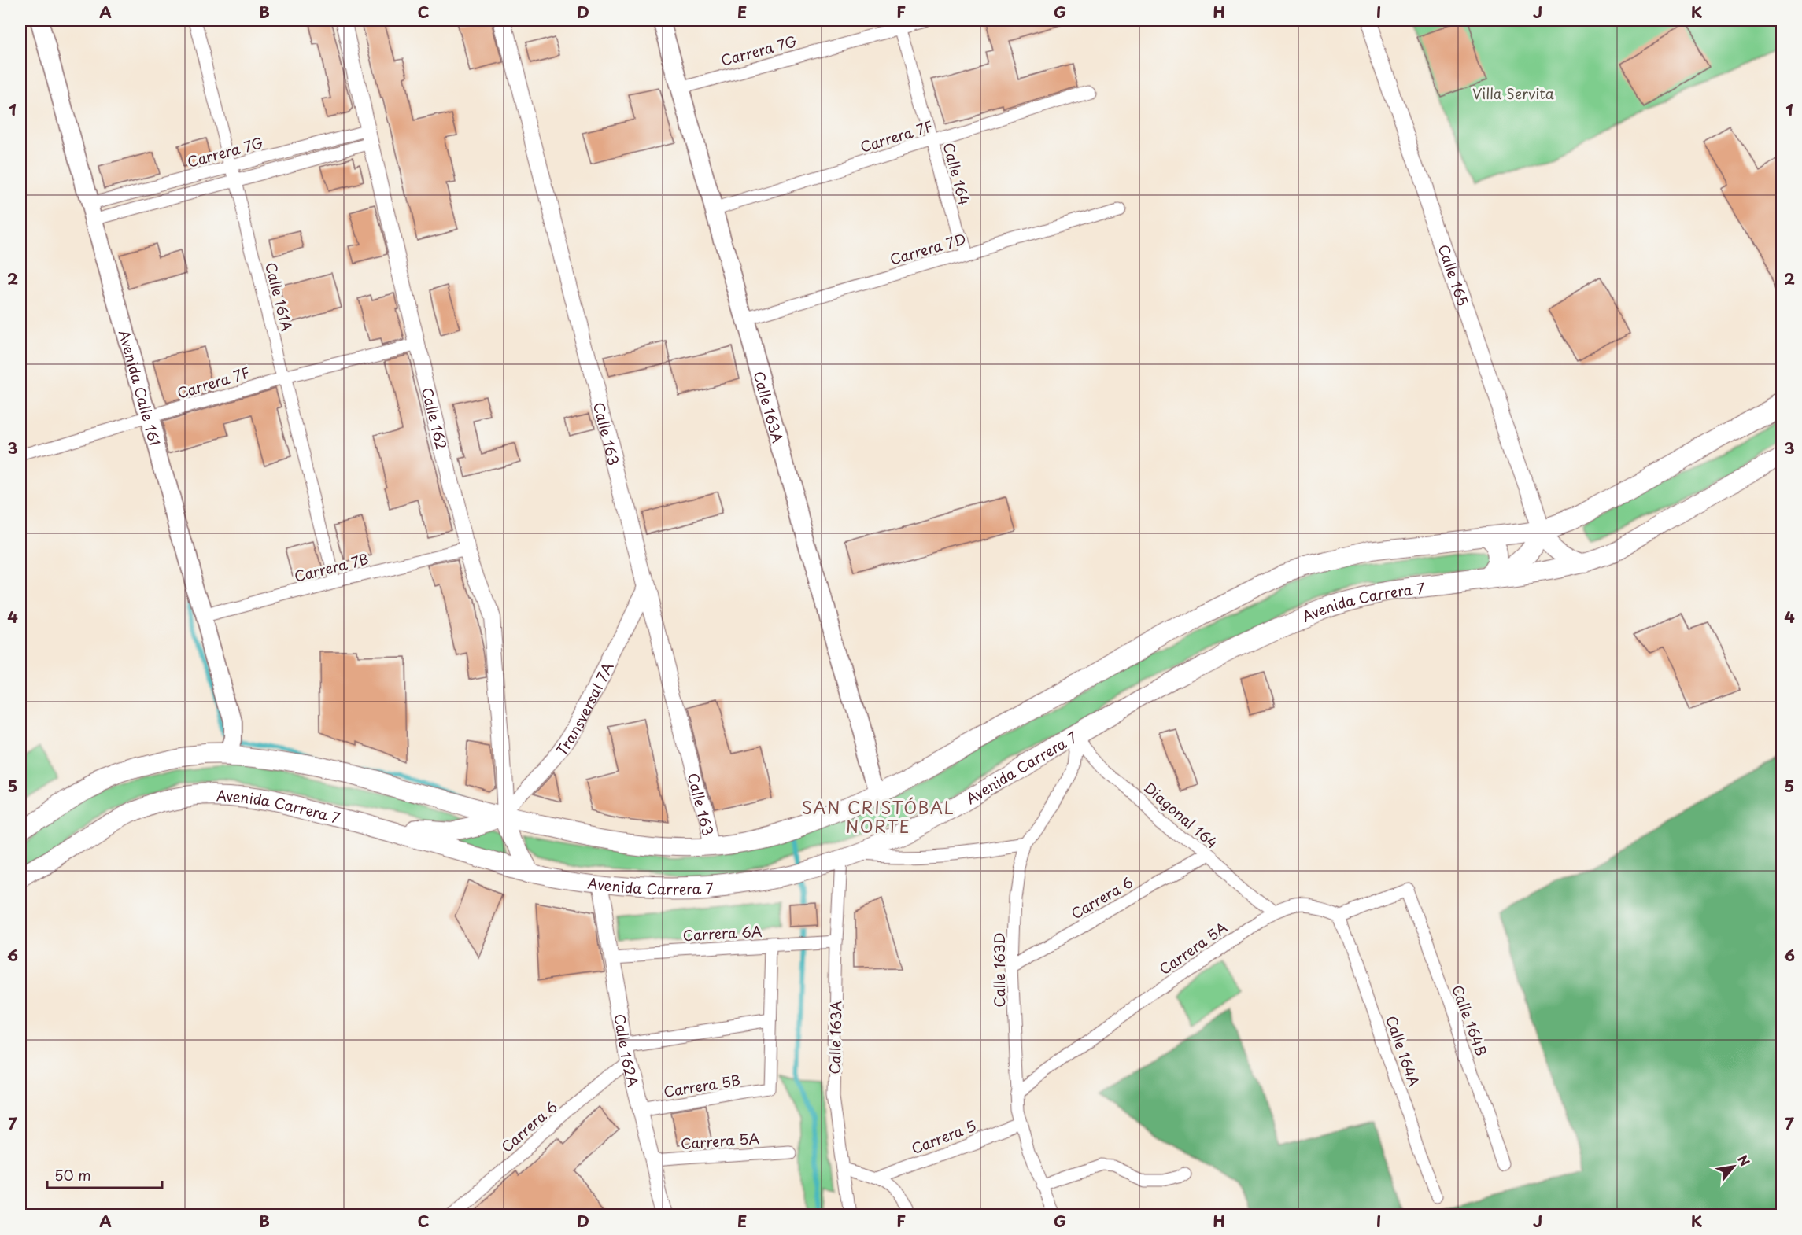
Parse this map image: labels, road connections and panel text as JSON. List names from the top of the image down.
{
  "streets": {
    "main road": ["Avenida Calle 161", "Calle 163A", "Avenida Carrera 7"],
    "street": [
      "Carrera 7G",
      "Carrera 7F",
      "Calle 164",
      "Carrera 7D",
      "Calle 165",
      "Calle 161A",
      "Calle 162",
      "Calle 163",
      "Carrera 7B",
      "Transversal 7A",
      "Diagonal 164",
      "Carrera 6",
      "Carrera 6A",
      "Carrera 5A",
      "Calle 163D",
      "Calle 164B",
      "Calle 162A",
      "Calle 164A",
      "Carrera 5B",
      "Carrera 5"
    ]
  },
  "crossings": [
    ["Carrera 7G", "Calle 164"],
    ["Carrera 7G", "Calle 161A"],
    ["Carrera 7G", "Avenida Calle 161"],
    ["Carrera 7G", "Calle 163A"],
    ["Carrera 7G", "Calle 162"],
    ["Carrera 7F", "Calle 164"],
    ["Carrera 7F", "Calle 161A"],
    ["Carrera 7F", "Avenida Calle 161"],
    ["Carrera 7F", "Calle 163A"],
    ["Carrera 7F", "Calle 162"],
    ["Calle 164", "Carrera 7D"],
    ["Carrera 7D", "Calle 163A"],
    ["Calle 161A", "Carrera 7B"],
    ["Avenida Calle 161", "Carrera 7B"],
    ["Calle 163A", "Avenida Carrera 7"],
    ["Calle 163A", "Carrera 6A"],
    ["Calle 162", "Carrera 7B"],
    ["Calle 162", "Transversal 7A"],
    ["Calle 163", "Transversal 7A"],
    ["Avenida Carrera 7", "Diagonal 164"],
    ["Avenida Carrera 7", "Calle 163D"],
    ["Avenida Carrera 7", "Calle 162A"],
    ["Diagonal 164", "Carrera 6"],
    ["Diagonal 164", "Carrera 5A"],
    ["Diagonal 164", "Calle 163D"],
    ["Carrera 6", "Calle 163D"],
    ["Carrera 6", "Calle 162A"],
    ["Carrera 6A", "Calle 162A"],
    ["Carrera 5A", "Calle 163D"],
    ["Carrera 5A", "Calle 164B"],
    ["Carrera 5A", "Calle 162A"],
    ["Carrera 5A", "Calle 164A"],
    ["Calle 163D", "Carrera 5"],
    ["Calle 164B", "Calle 164A"],
    ["Calle 162A", "Carrera 5B"]
  ],
  "districts": ["SAN CRISTÓBAL NORTE"],
  "parks": ["Villa Servita"],
  "scale_bar": "50 m",
  "north": "top right",
  "grid": {
    "columns": [
      "A",
      "B",
      "C",
      "D",
      "E",
      "F",
      "G",
      "H",
      "I",
      "J",
      "K"
    ],
    "rows": [
      "1",
      "2",
      "3",
      "4",
      "5",
      "6",
      "7"
    ]
  }
}
